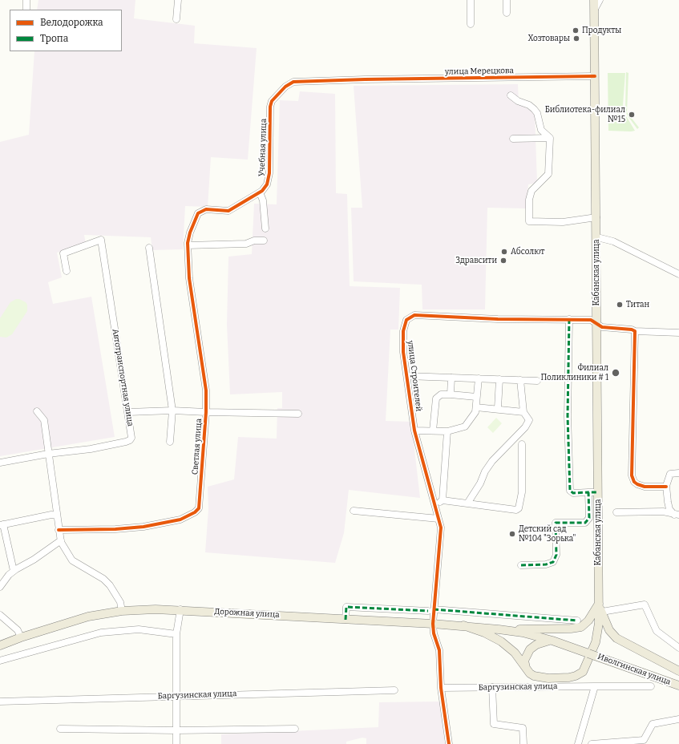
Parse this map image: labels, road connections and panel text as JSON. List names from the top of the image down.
{
  "streets": {
    "main road": ["Кабанская улица", "Дорожная улица", "Иволгинская улица"],
    "street": [
      "улица Мерецкова",
      "Учебная улица",
      "улица Строителей",
      "Автотранспортная улица",
      "Светлая улица",
      "Баргузинская улица"
    ]
  },
  "crossings": [
    ["улица Мерецкова", "Учебная улица"],
    ["улица Мерецкова", "Кабанская улица"],
    ["Учебная улица", "Светлая улица"],
    ["Кабанская улица", "улица Строителей"],
    ["улица Строителей", "Дорожная улица"],
    ["улица Строителей", "Баргузинская улица"],
    ["Дорожная улица", "Иволгинская улица"]
  ],
  "places": [
    "Продукты",
    "Хозтовары",
    "Библиотека-филиал №15",
    "Абсолют",
    "Здравсити",
    "Титан",
    "Филиал Поликлиники # 1",
    "Детский сад №104 \"Зорька\""
  ],
  "legend": ["Велодорожка", "Тропа"]
}
